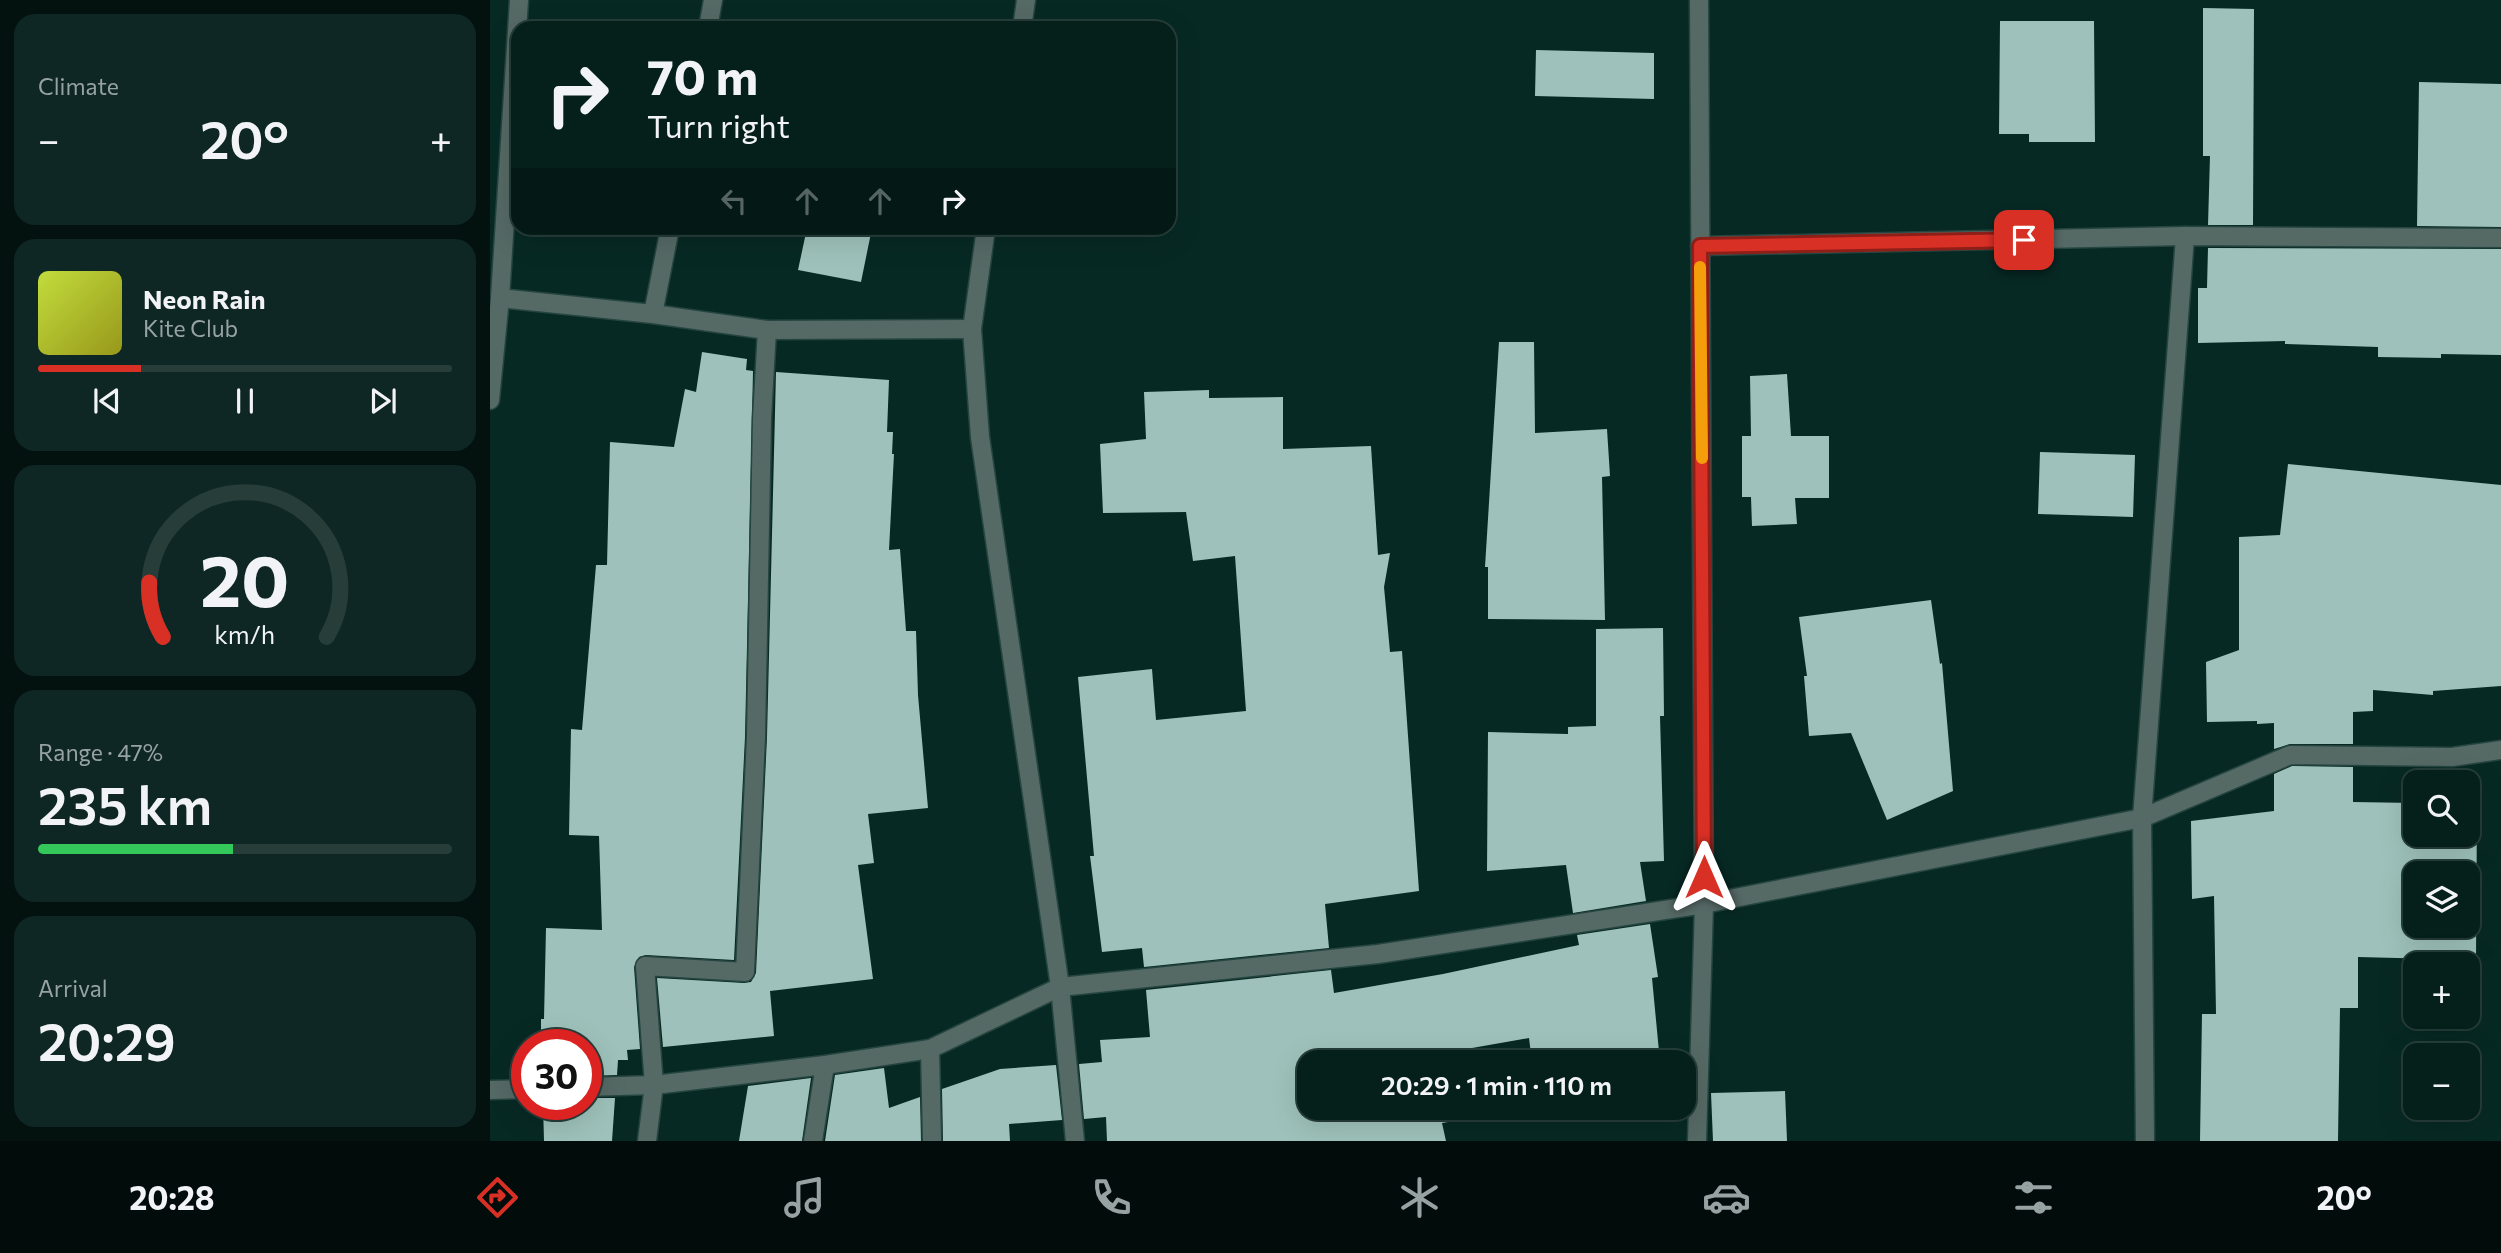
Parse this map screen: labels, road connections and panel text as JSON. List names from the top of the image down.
{
  "page": {
    "tile": [
      "Climate",
      ["Range · 47%", "235 km"],
      ["Arrival", "20:29"]
    ],
    "turn": ["70 m", "Turn right"],
    "heat": ["−", "20°", "+"],
    "song": ["Neon Rain", "Kite Club"],
    "map_buttons": ["+", "−"],
    "limit": "30",
    "trip": "20:29 · 1 min · 110 m",
    "tabs": ["20:28", "20°"],
    "gauge": ["20", "km/h"]
  }
}
